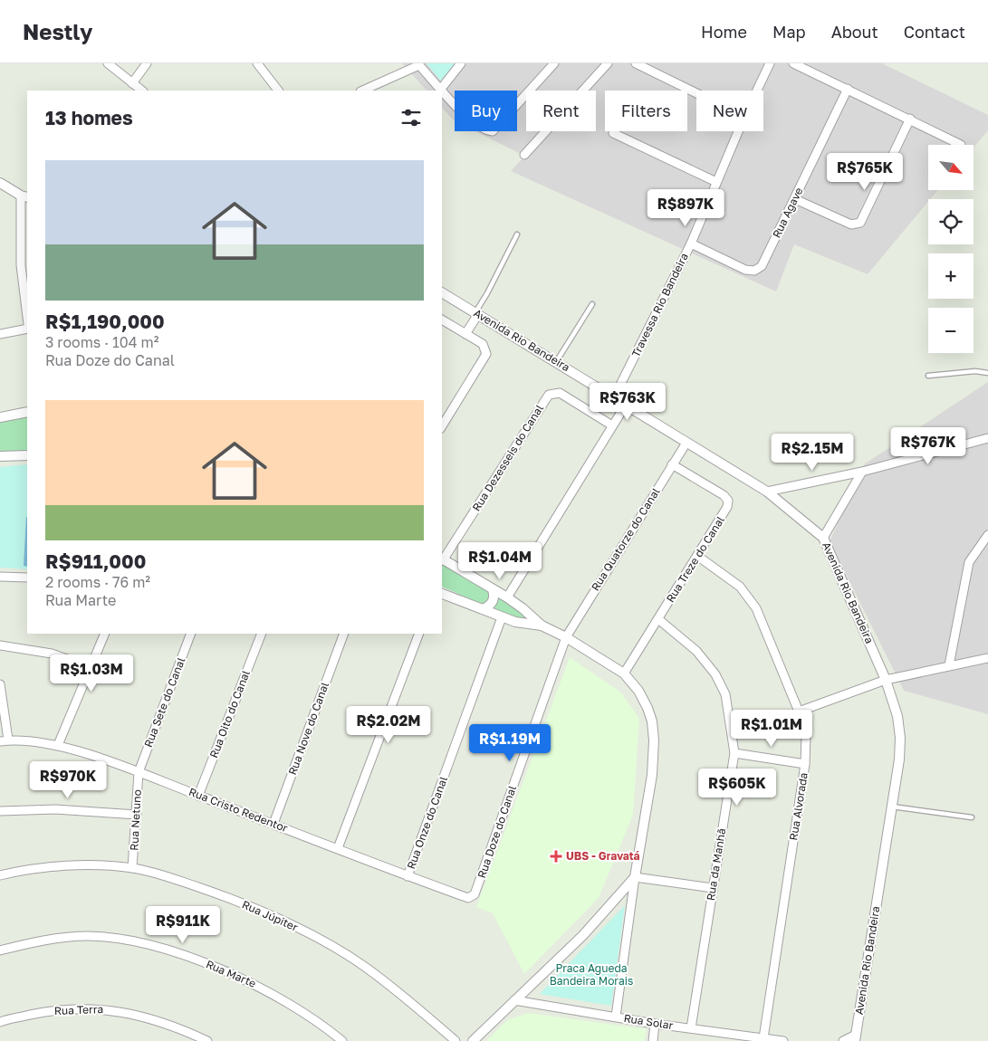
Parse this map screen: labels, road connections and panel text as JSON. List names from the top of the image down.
{
  "streets": {
    "street": [
      "Rua Agave",
      "Travessa Rio Bandeira",
      "Avenida Rio Bandeira",
      "Rua Dezesseis do Canal",
      "Rua Quatorze do Canal",
      "Rua Treze do Canal",
      "Rua Sete do Canal",
      "Rua Oito do Canal",
      "Rua Nove do Canal",
      "Rua Alvorada",
      "Rua Cristo Redentor",
      "Rua Netuno",
      "Rua Onze do Canal",
      "Rua Doze do Canal",
      "Rua da Manhã",
      "Rua Júpiter",
      "Rua Marte",
      "Rua Terra",
      "Rua Solar"
    ]
  },
  "crossings": [
    ["Rua Agave", "Travessa Rio Bandeira"],
    ["Travessa Rio Bandeira", "Avenida Rio Bandeira"],
    ["Avenida Rio Bandeira", "Rua Quatorze do Canal"],
    ["Rua Quatorze do Canal", "Rua Treze do Canal"],
    ["Rua Quatorze do Canal", "Rua Doze do Canal"],
    ["Rua Treze do Canal", "Rua Alvorada"],
    ["Rua Treze do Canal", "Rua da Manhã"],
    ["Rua Sete do Canal", "Rua Cristo Redentor"],
    ["Rua Sete do Canal", "Rua Netuno"],
    ["Rua Oito do Canal", "Rua Cristo Redentor"],
    ["Rua Nove do Canal", "Rua Cristo Redentor"],
    ["Rua Alvorada", "Rua Solar"],
    ["Rua Cristo Redentor", "Rua Netuno"],
    ["Rua Cristo Redentor", "Rua Onze do Canal"],
    ["Rua Cristo Redentor", "Rua Doze do Canal"],
    ["Rua Netuno", "Rua Júpiter"],
    ["Rua da Manhã", "Rua Solar"]
  ],
  "parks": ["Praca Agueda Bandeira Morais"],
  "places": {
    "health": ["UBS - Gravatá"]
  },
  "north": "bottom right",
  "page": {
    "header": "Nestly",
    "nav": [
      "Home",
      "Map",
      "About",
      "Contact"
    ],
    "chip": [
      "Buy",
      "Rent",
      "Filters",
      "New"
    ],
    "heading": "13 homes",
    "map_buttons": ["+", "−"],
    "list": [
      {
        "name": "R$1,190,000",
        "note": "3 rooms · 104 m² · Rua Doze do Canal"
      },
      {
        "name": "R$911,000",
        "note": "2 rooms · 76 m² · Rua Marte"
      }
    ],
    "price": [
      "R$765K",
      "R$897K",
      "R$763K",
      "R$767K",
      "R$2.15M",
      "R$1.04M",
      "R$1.03M",
      "R$2.02M",
      "R$1.01M",
      "R$1.19M",
      "R$970K",
      "R$605K",
      "R$911K"
    ]
  }
}
